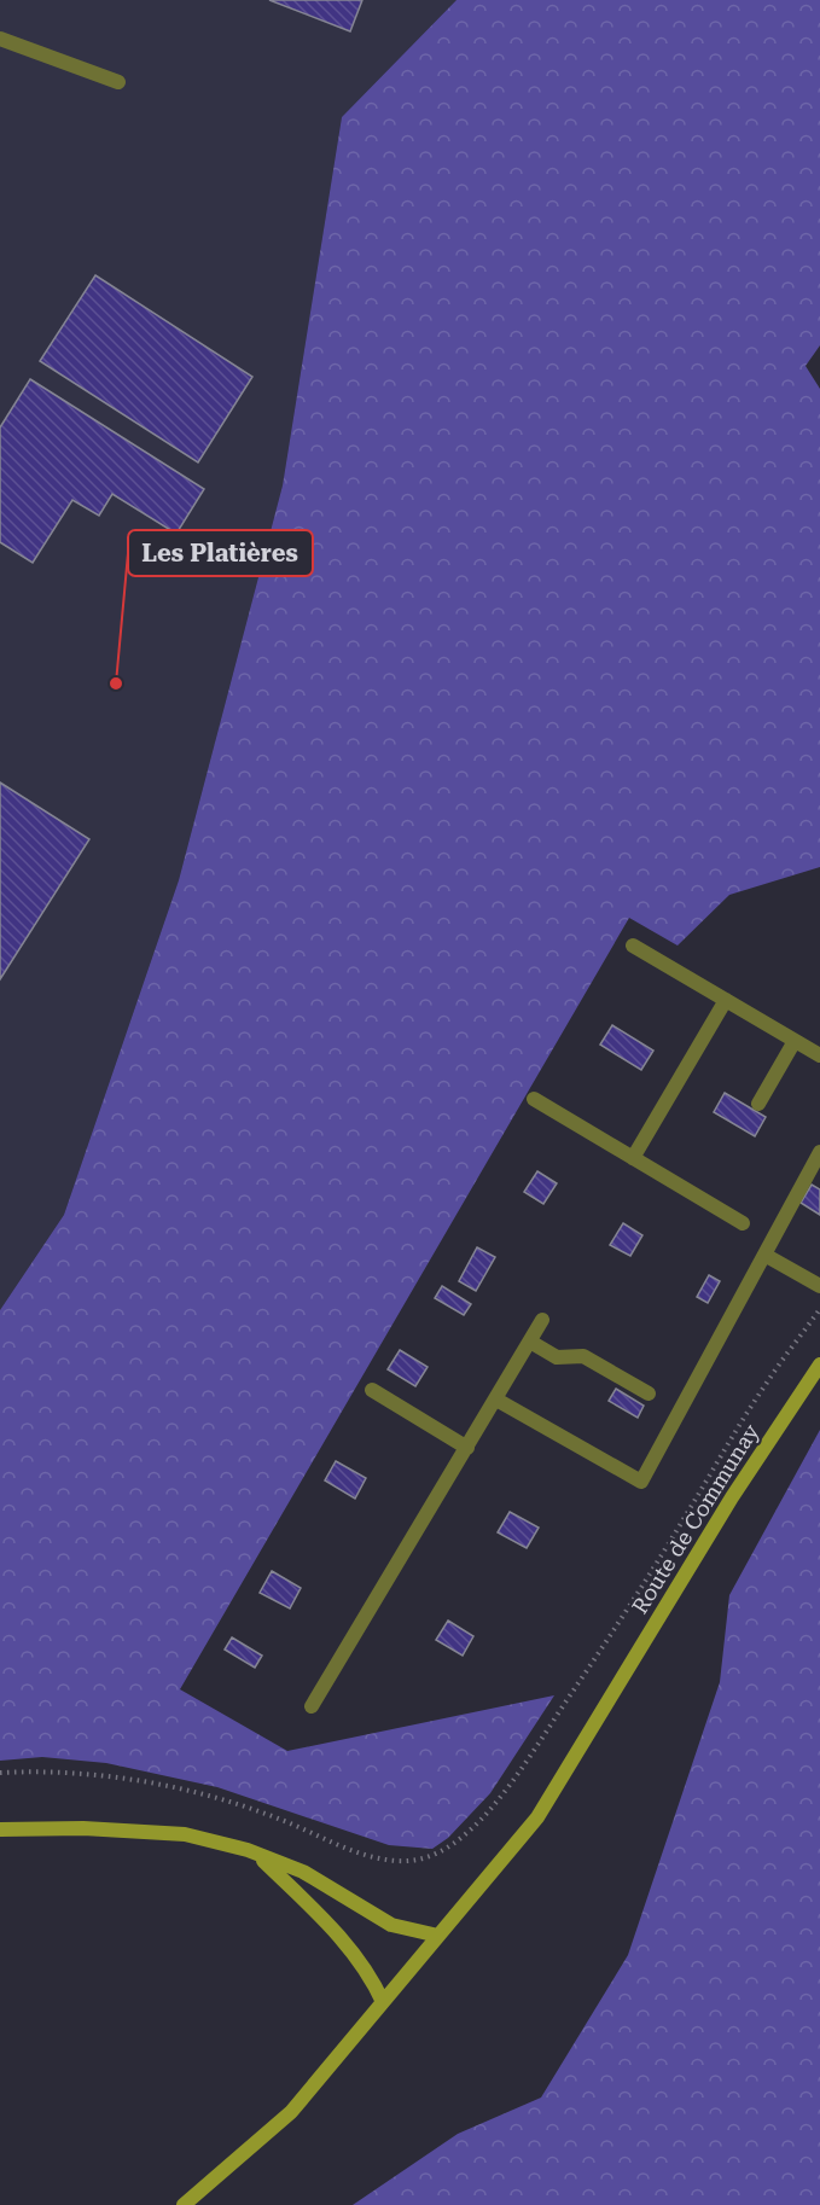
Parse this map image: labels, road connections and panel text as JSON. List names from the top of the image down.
{
  "streets": {
    "street": ["Route de Communay"]
  },
  "places": ["Les Platières"]
}
